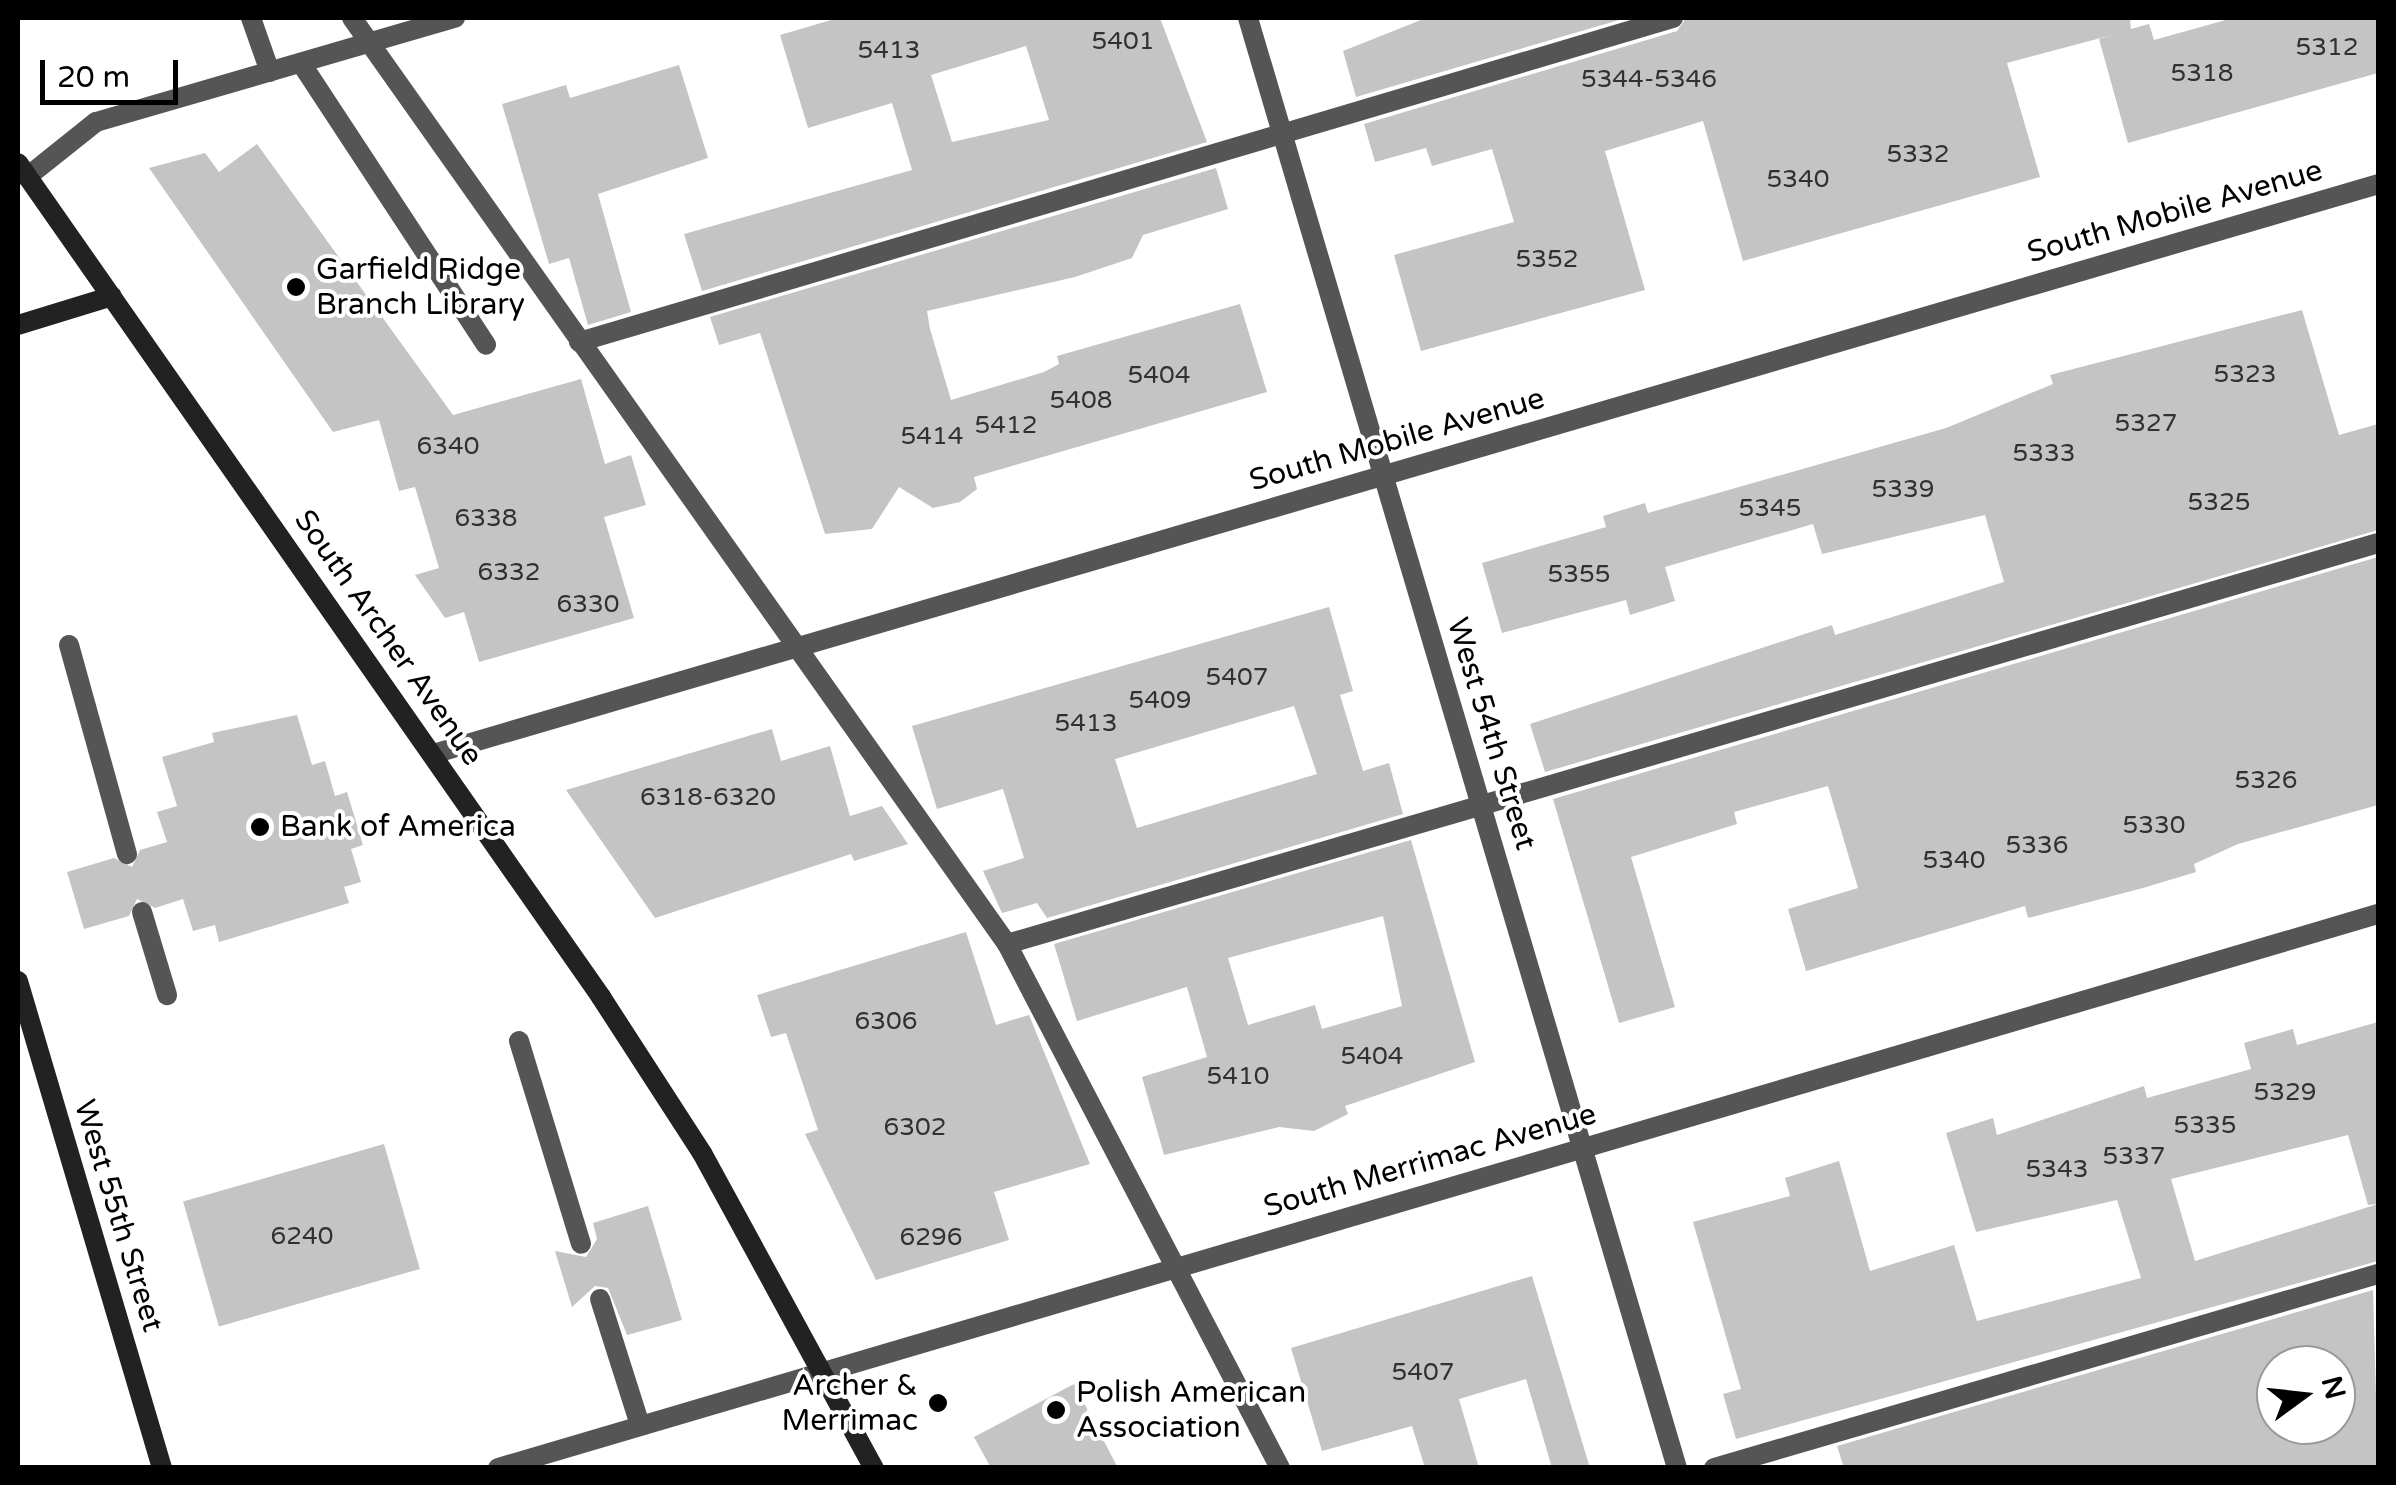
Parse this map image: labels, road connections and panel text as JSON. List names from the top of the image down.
{
  "streets": {
    "main road": ["South Archer Avenue", "West 55th Street"],
    "street": ["South Mobile Avenue", "West 54th Street", "South Merrimac Avenue"]
  },
  "crossings": [
    ["South Mobile Avenue", "South Archer Avenue"],
    ["South Mobile Avenue", "West 54th Street"],
    ["South Archer Avenue", "South Merrimac Avenue"],
    ["West 54th Street", "South Merrimac Avenue"]
  ],
  "places": [
    "Garfield Ridge Branch Library",
    "Bank of America",
    "Archer & Merrimac",
    "Polish American Association"
  ],
  "house_numbers": [
    "5401",
    "5312",
    "5413",
    "5318",
    "5344-5346",
    "5332",
    "5340",
    "5352",
    "5323",
    "5404",
    "5408",
    "5327",
    "5412",
    "5414",
    "6340",
    "5333",
    "5339",
    "5325",
    "5345",
    "6338",
    "6332",
    "5355",
    "6330",
    "5407",
    "5409",
    "5413",
    "5326",
    "6318-6320",
    "5330",
    "5336",
    "5340",
    "6306",
    "5404",
    "5410",
    "5329",
    "5335",
    "6302",
    "5337",
    "5343",
    "6240",
    "6296",
    "5407"
  ],
  "scale_bar": "20 m",
  "north": "right"
}
